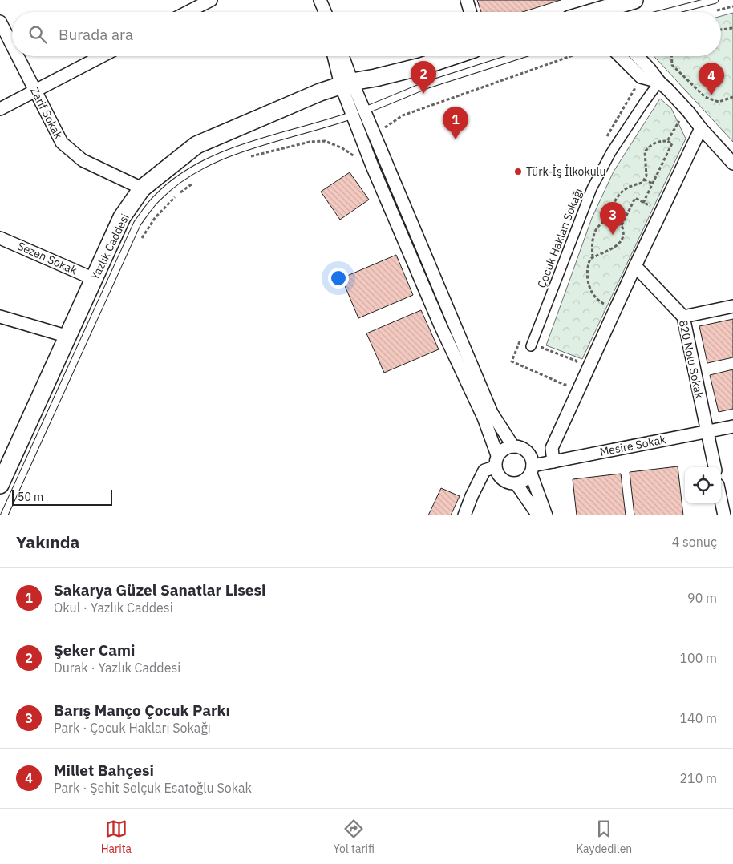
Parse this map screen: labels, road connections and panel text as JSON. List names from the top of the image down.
{
  "streets": {
    "main road": ["Yazlık Caddesi"],
    "street": [
      "Zarif Sokak",
      "Çocuk Hakları Sokağı",
      "Sezen Sokak",
      "820 Nolu Sokak",
      "Mesire Sokak"
    ]
  },
  "crossings": [
    ["Zarif Sokak", "Yazlık Caddesi"],
    ["Yazlık Caddesi", "Sezen Sokak"],
    ["820 Nolu Sokak", "Mesire Sokak"]
  ],
  "places": ["Türk-İş İlkokulu"],
  "scale_bar": "50 m",
  "page": {
    "search": "Burada ara",
    "pins": [
      "2",
      "4",
      "1",
      "3"
    ],
    "scale": "50 m",
    "heading": ["Yakında", "4 sonuç"],
    "list": [
      {
        "mark": "1",
        "name": "Sakarya Güzel Sanatlar Lisesi",
        "note": "Okul · Yazlık Caddesi",
        "value": "90 m"
      },
      {
        "mark": "2",
        "name": "Şeker Cami",
        "note": "Durak · Yazlık Caddesi",
        "value": "100 m"
      },
      {
        "mark": "3",
        "name": "Barış Manço Çocuk Parkı",
        "note": "Park · Çocuk Hakları Sokağı",
        "value": "140 m"
      },
      {
        "mark": "4",
        "name": "Millet Bahçesi",
        "note": "Park · Şehit Selçuk Esatoğlu Sokak",
        "value": "210 m"
      }
    ],
    "nav": ["Harita", "Yol tarifi", "Kaydedilen"]
  }
}
